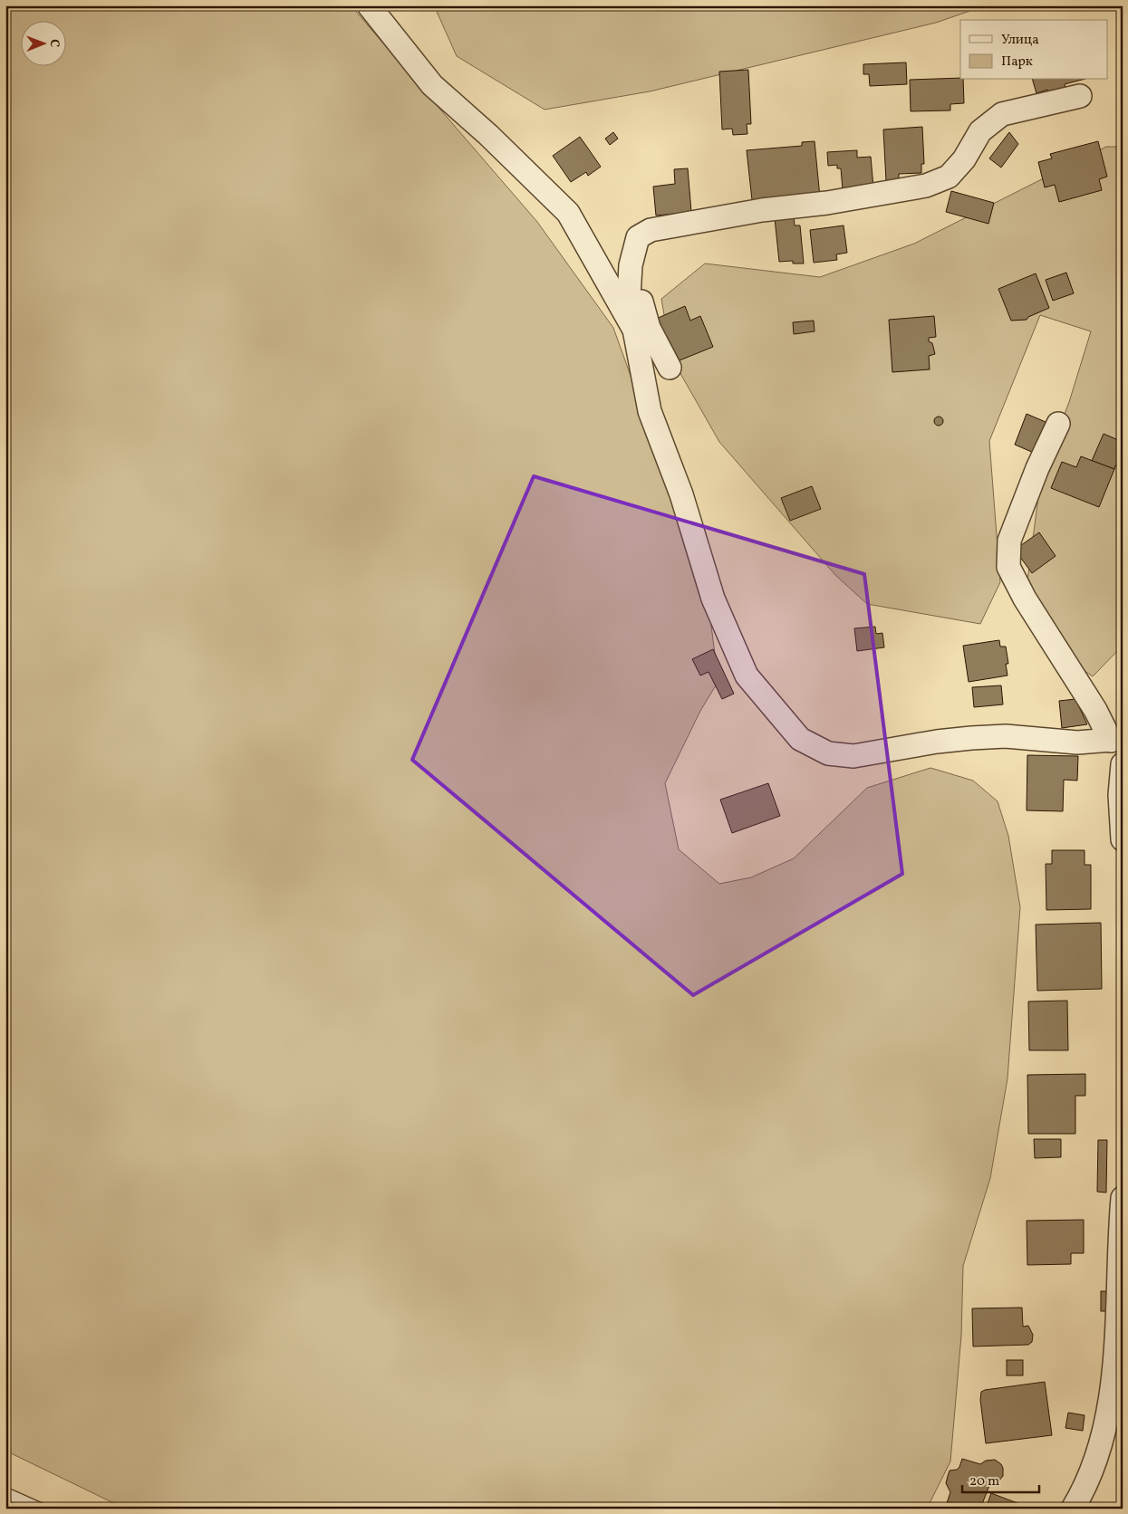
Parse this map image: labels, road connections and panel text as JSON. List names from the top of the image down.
{
  "legend": ["Улица", "Парк"],
  "scale_bar": "20 m",
  "north": "right"
}
